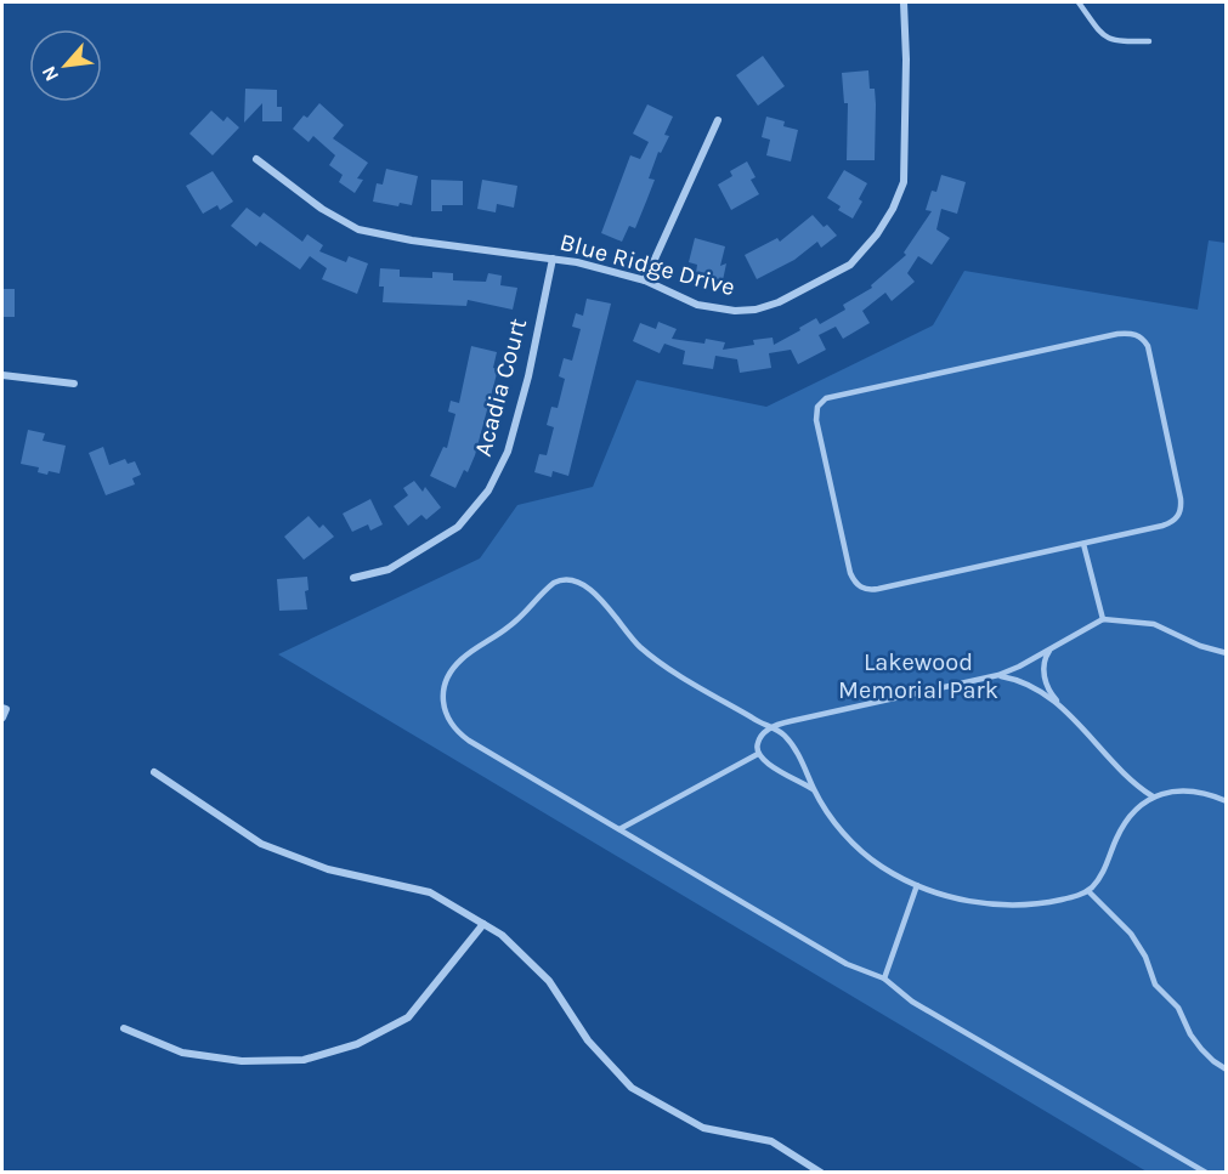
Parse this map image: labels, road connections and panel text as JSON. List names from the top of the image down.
{
  "streets": {
    "street": ["Blue Ridge Drive", "Acadia Court"]
  },
  "crossings": [
    ["Blue Ridge Drive", "Acadia Court"]
  ],
  "parks": ["Lakewood Memorial Park"],
  "north": "bottom left"
}
